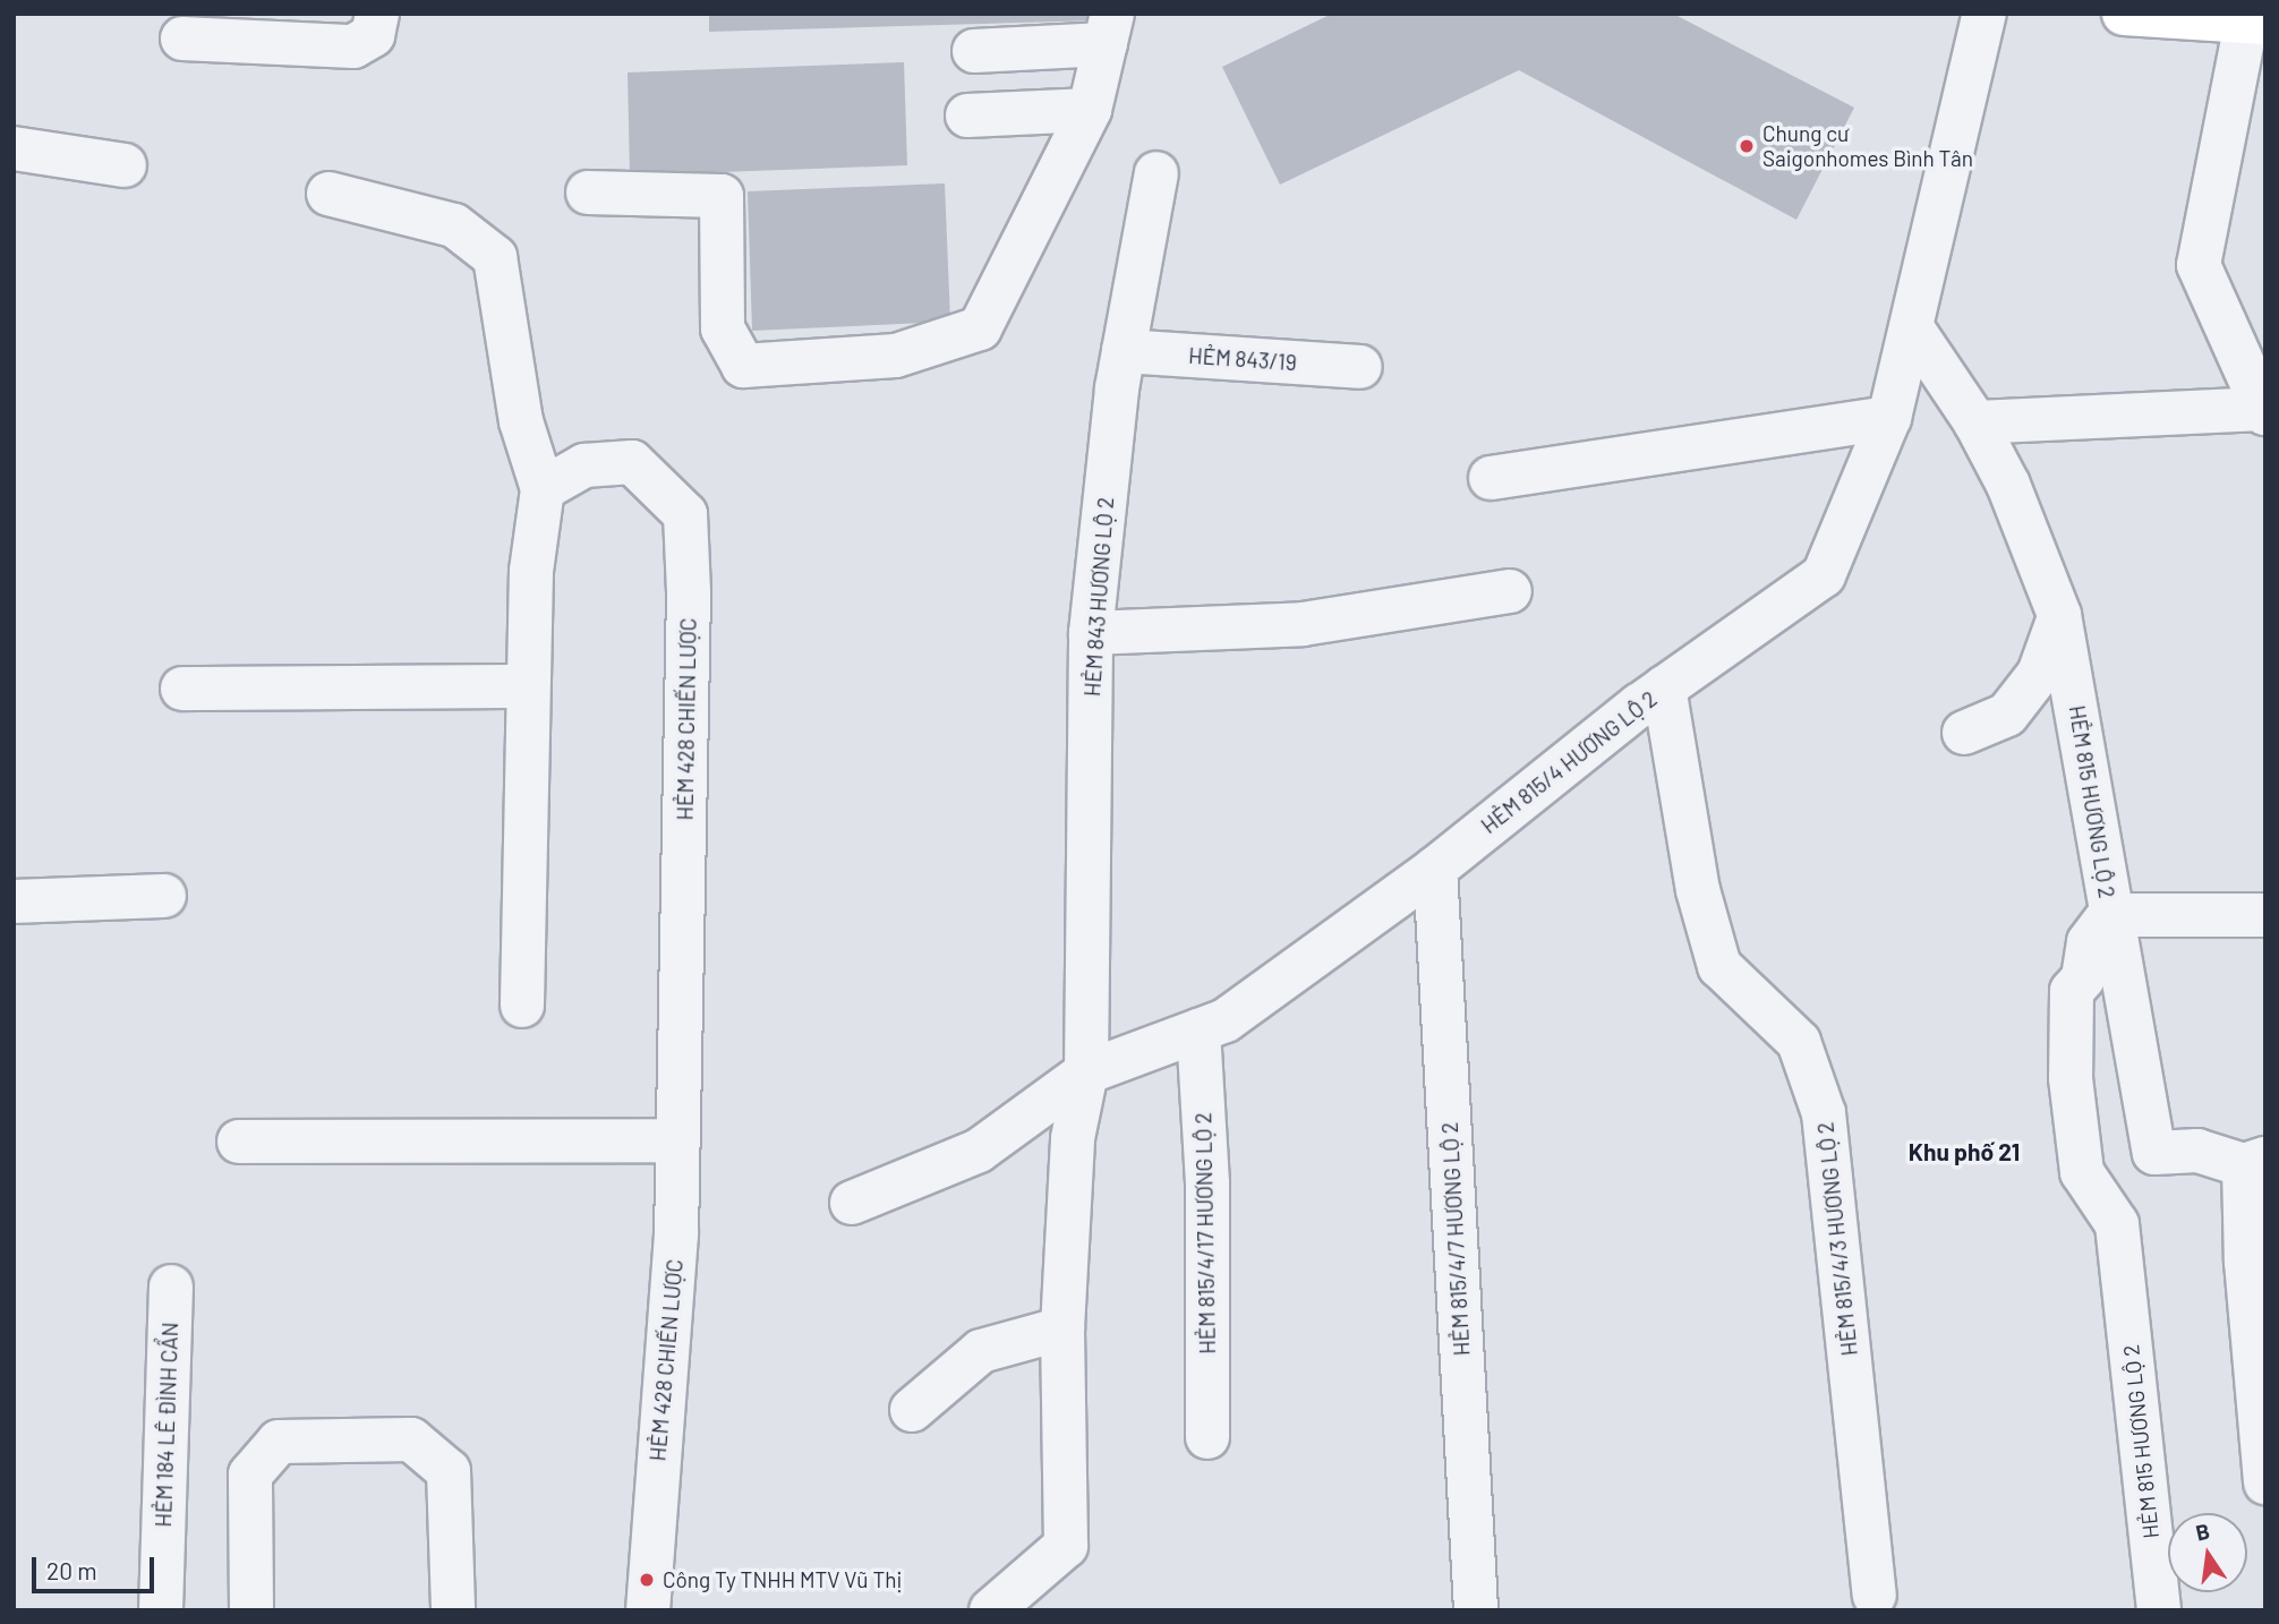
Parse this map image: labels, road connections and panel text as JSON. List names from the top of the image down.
{
  "streets": {
    "street": [
      "HẺM 843/19",
      "HẺM 843 HƯƠNG LỘ 2",
      "HẺM 428 CHIẾN LƯỢC",
      "HẺM 815/4 HƯƠNG LỘ 2",
      "HẺM 815 HƯƠNG LỘ 2",
      "HẺM 815/4/17 HƯƠNG LỘ 2",
      "HẺM 815/4/7 HƯƠNG LỘ 2",
      "HẺM 815/4/3 HƯƠNG LỘ 2",
      "HẺM 184 LÊ ĐÌNH CẨN"
    ]
  },
  "crossings": [
    ["HẺM 843/19", "HẺM 843 HƯƠNG LỘ 2"],
    ["HẺM 843 HƯƠNG LỘ 2", "HẺM 815/4 HƯƠNG LỘ 2"],
    ["HẺM 815/4 HƯƠNG LỘ 2", "HẺM 815 HƯƠNG LỘ 2"],
    ["HẺM 815/4 HƯƠNG LỘ 2", "HẺM 815/4/17 HƯƠNG LỘ 2"],
    ["HẺM 815/4 HƯƠNG LỘ 2", "HẺM 815/4/7 HƯƠNG LỘ 2"],
    ["HẺM 815/4 HƯƠNG LỘ 2", "HẺM 815/4/3 HƯƠNG LỘ 2"]
  ],
  "districts": ["Khu phố 21"],
  "places": ["Chung cư Saigonhomes Bình Tân", "Công Ty TNHH MTV Vũ Thị"],
  "scale_bar": "20 m",
  "north": "top"
}
